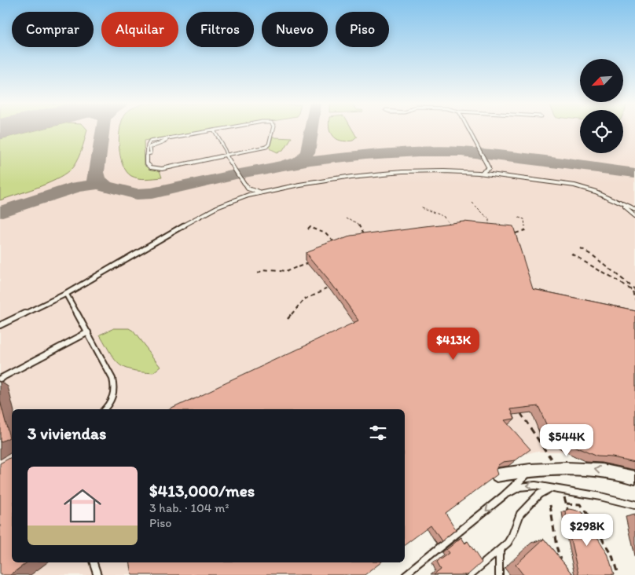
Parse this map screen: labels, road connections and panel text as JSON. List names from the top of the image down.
{
  "north": "bottom left",
  "page": {
    "chip": [
      "Comprar",
      "Alquilar",
      "Filtros",
      "Nuevo",
      "Piso"
    ],
    "price": ["$413K", "$544K", "$298K"],
    "heading": "3 viviendas",
    "list": [
      {
        "name": "$413,000/mes",
        "note": "3 hab. · 104 m² · Piso"
      }
    ]
  }
}
